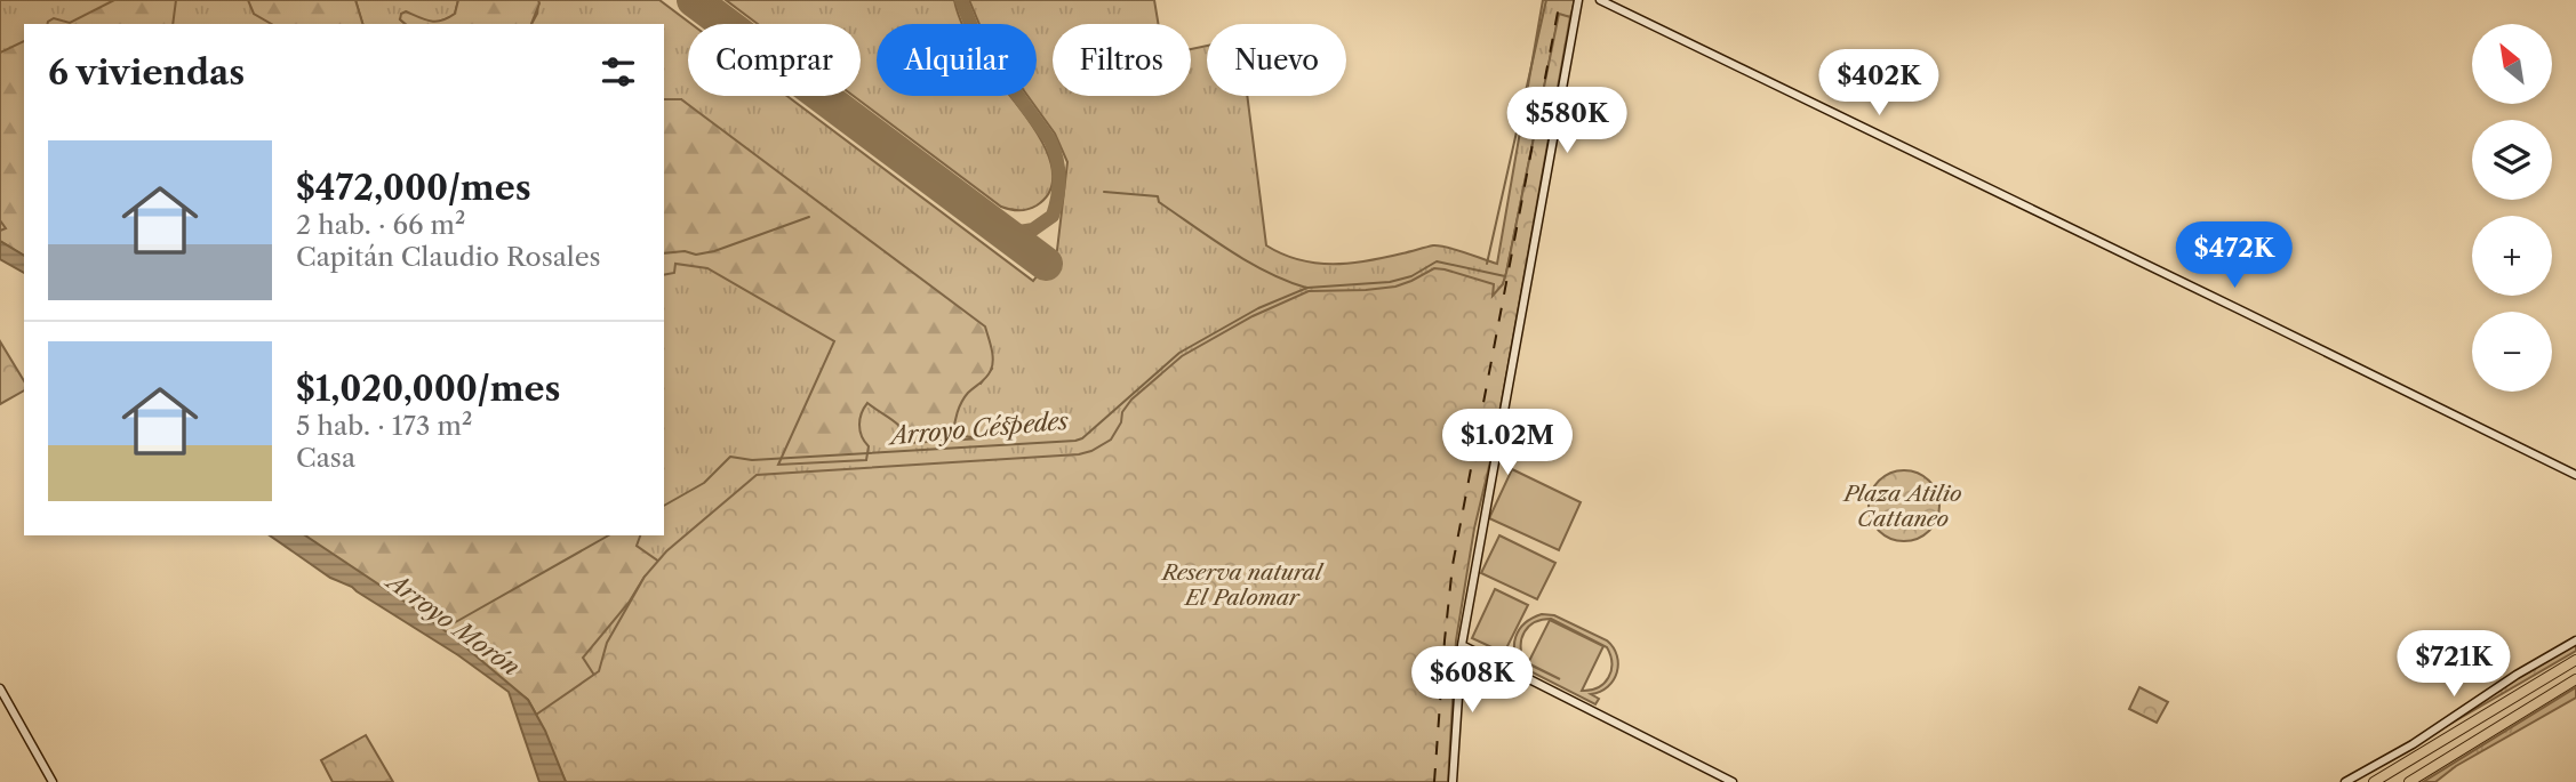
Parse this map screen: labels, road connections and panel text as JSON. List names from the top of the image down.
{
  "water": ["Arroyo Céspedes", "Arroyo Morón"],
  "parks": ["Plaza Atilio Cattaneo", "Reserva natural El Palomar"],
  "north": "top left",
  "page": {
    "map_buttons": ["+", "−"],
    "chip": [
      "Comprar",
      "Alquilar",
      "Filtros",
      "Nuevo"
    ],
    "heading": "6 viviendas",
    "price": [
      "$402K",
      "$580K",
      "$472K",
      "$1.02M",
      "$721K",
      "$608K"
    ],
    "list": [
      {
        "name": "$472,000/mes",
        "note": "2 hab. · 66 m² · Capitán Claudio Rosales"
      },
      {
        "name": "$1,020,000/mes",
        "note": "5 hab. · 173 m² · Casa"
      }
    ]
  }
}
